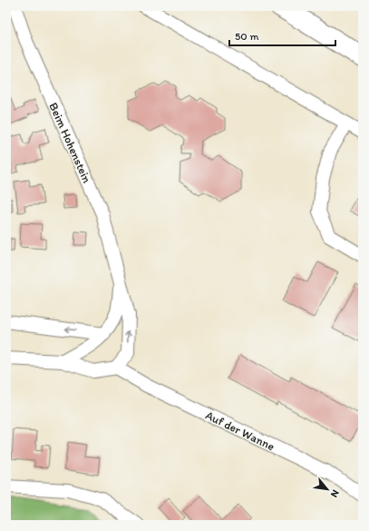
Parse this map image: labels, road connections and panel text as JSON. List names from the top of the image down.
{
  "streets": {
    "street": ["Beim Hohenstein", "Auf der Wanne"]
  },
  "crossings": [
    ["Beim Hohenstein", "Auf der Wanne"]
  ],
  "scale_bar": "50 m",
  "north": "bottom right"
}
